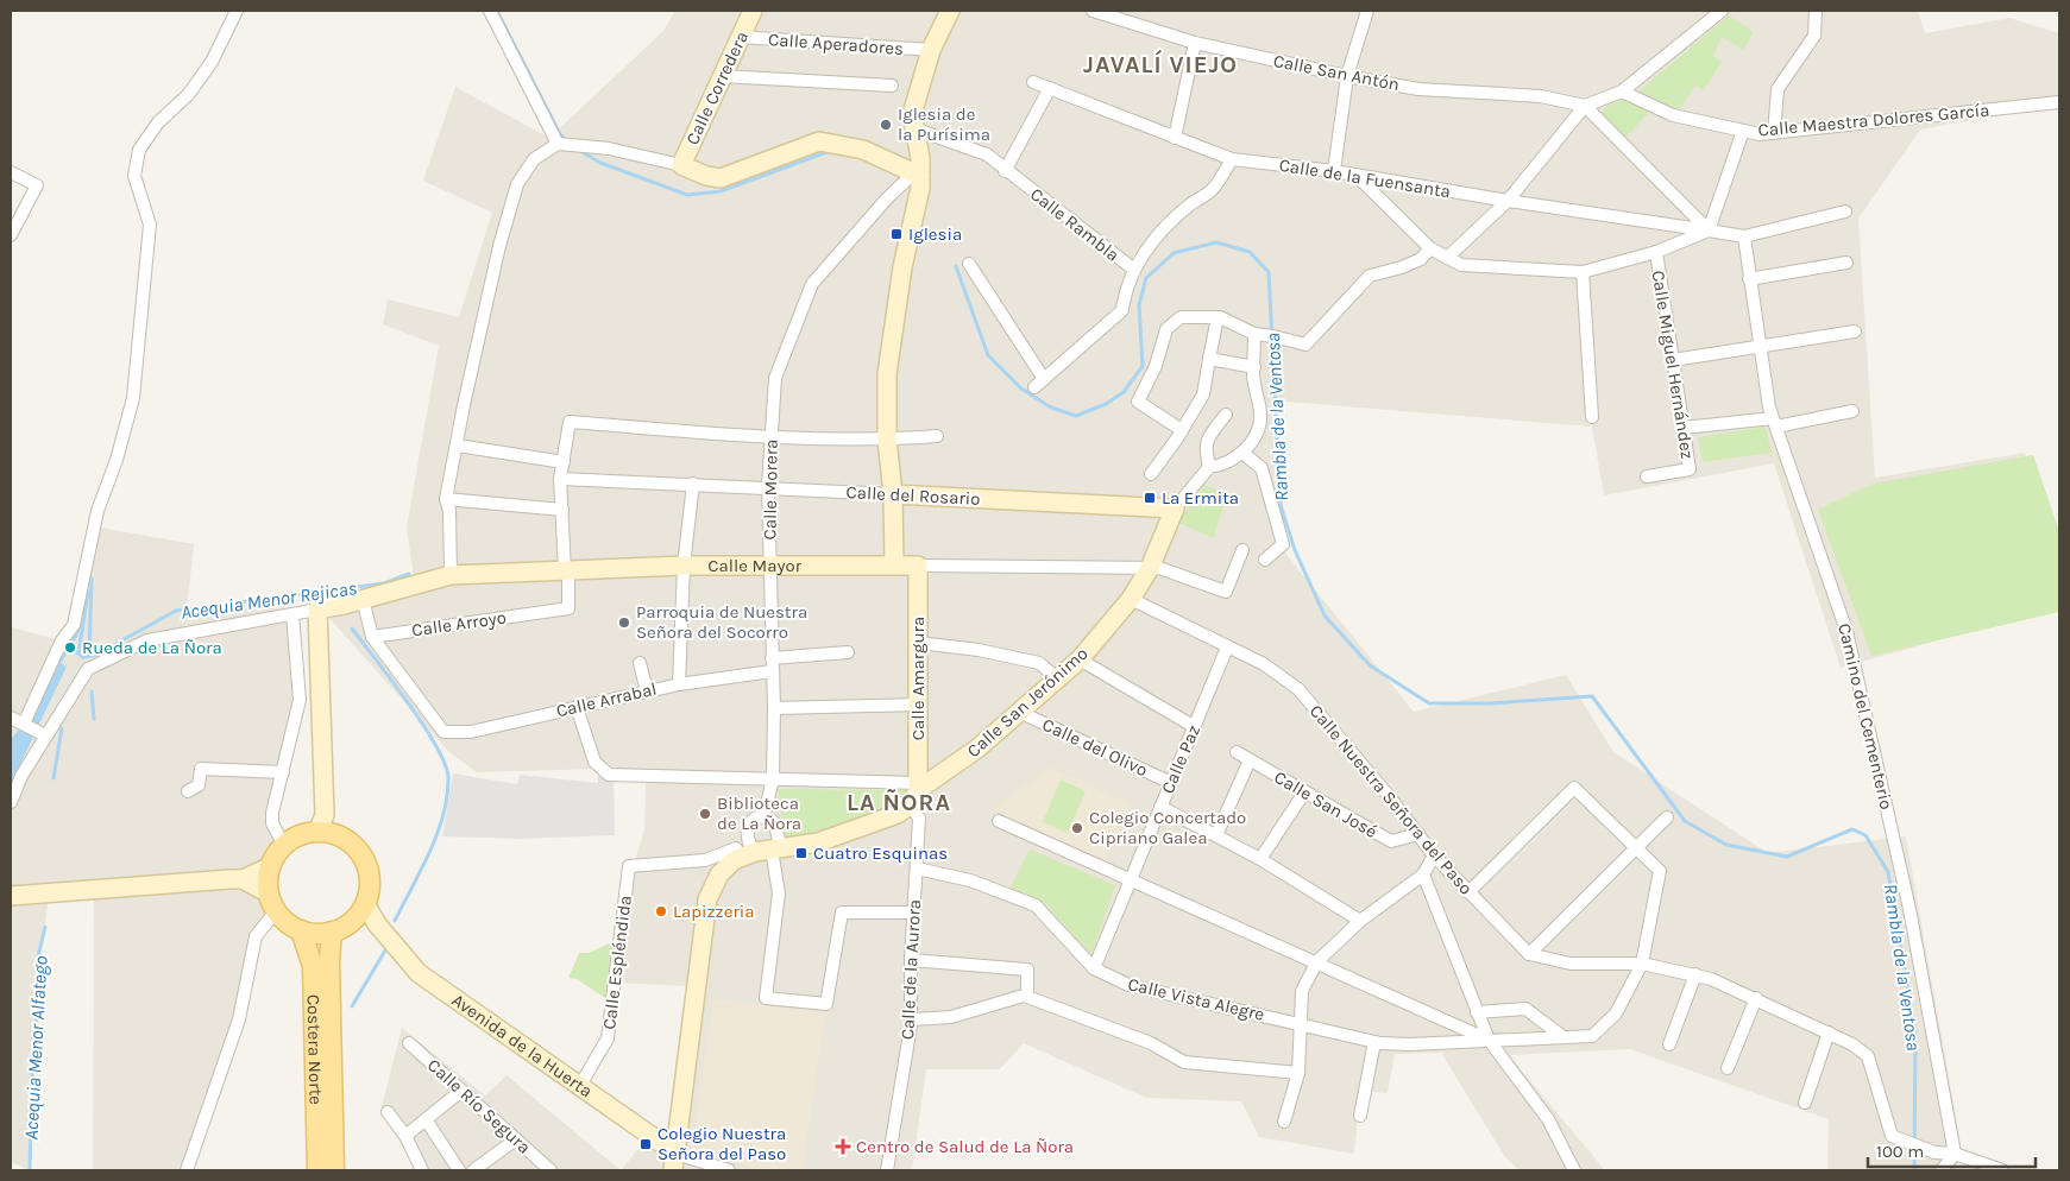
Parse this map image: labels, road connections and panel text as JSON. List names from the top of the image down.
{
  "streets": {
    "main road": ["Costera Norte"],
    "street": [
      "Calle Aperadores",
      "Calle San Antón",
      "Calle Corredera",
      "Calle Maestra Dolores García",
      "Calle de la Fuensanta",
      "Calle Rambla",
      "Calle Miguel Hernández",
      "Calle Morera",
      "Calle del Rosario",
      "Calle Mayor",
      "Calle Arroyo",
      "Calle Amargura",
      "Calle Arrabal",
      "Calle San Jerónimo",
      "Camino del Cementerio",
      "Calle del Olivo",
      "Calle Paz",
      "Calle Nuestra Señora del Paso",
      "Calle San José",
      "Calle Espléndida",
      "Calle de la Aurora",
      "Calle Vista Alegre",
      "Avenida de la Huerta",
      "Calle Río Segura"
    ]
  },
  "crossings": [
    ["Calle Aperadores", "Calle Corredera"],
    ["Calle de la Fuensanta", "Calle Rambla"],
    ["Calle de la Fuensanta", "Camino del Cementerio"],
    ["Calle Morera", "Calle del Rosario"],
    ["Calle Morera", "Calle Mayor"],
    ["Calle Morera", "Calle Arrabal"],
    ["Calle Morera", "Calle San Jerónimo"],
    ["Calle del Rosario", "Calle San Jerónimo"],
    ["Calle Mayor", "Calle Arroyo"],
    ["Calle Mayor", "Calle Amargura"],
    ["Calle Mayor", "Calle San Jerónimo"],
    ["Calle Arroyo", "Calle Arrabal"],
    ["Calle Amargura", "Calle San Jerónimo"],
    ["Calle Amargura", "Calle de la Aurora"],
    ["Calle San Jerónimo", "Calle del Olivo"],
    ["Calle San Jerónimo", "Calle Nuestra Señora del Paso"],
    ["Calle San Jerónimo", "Calle de la Aurora"],
    ["Calle del Olivo", "Calle Paz"],
    ["Calle Paz", "Calle Nuestra Señora del Paso"],
    ["Calle Paz", "Calle Vista Alegre"],
    ["Calle Nuestra Señora del Paso", "Calle San José"],
    ["Calle Espléndida", "Avenida de la Huerta"],
    ["Avenida de la Huerta", "Costera Norte"]
  ],
  "districts": ["JAVALÍ VIEJO", "LA ÑORA"],
  "water": ["Rambla de la Ventosa", "Acequia Menor Rejicas", "Acequia Menor Alfatego"],
  "places": {
    "other": [
      "Iglesia de la Purísima",
      "Parroquia de Nuestra Señora del Socorro",
      "Rueda de La Ñora",
      "Biblioteca de La Ñora",
      "Colegio Concertado Cipriano Galea",
      "Lapizzeria"
    ],
    "transit": [
      "Iglesia",
      "La Ermita",
      "Cuatro Esquinas",
      "Colegio Nuestra Señora del Paso"
    ],
    "health": ["Centro de Salud de La Ñora"]
  },
  "scale_bar": "100 m"
}
